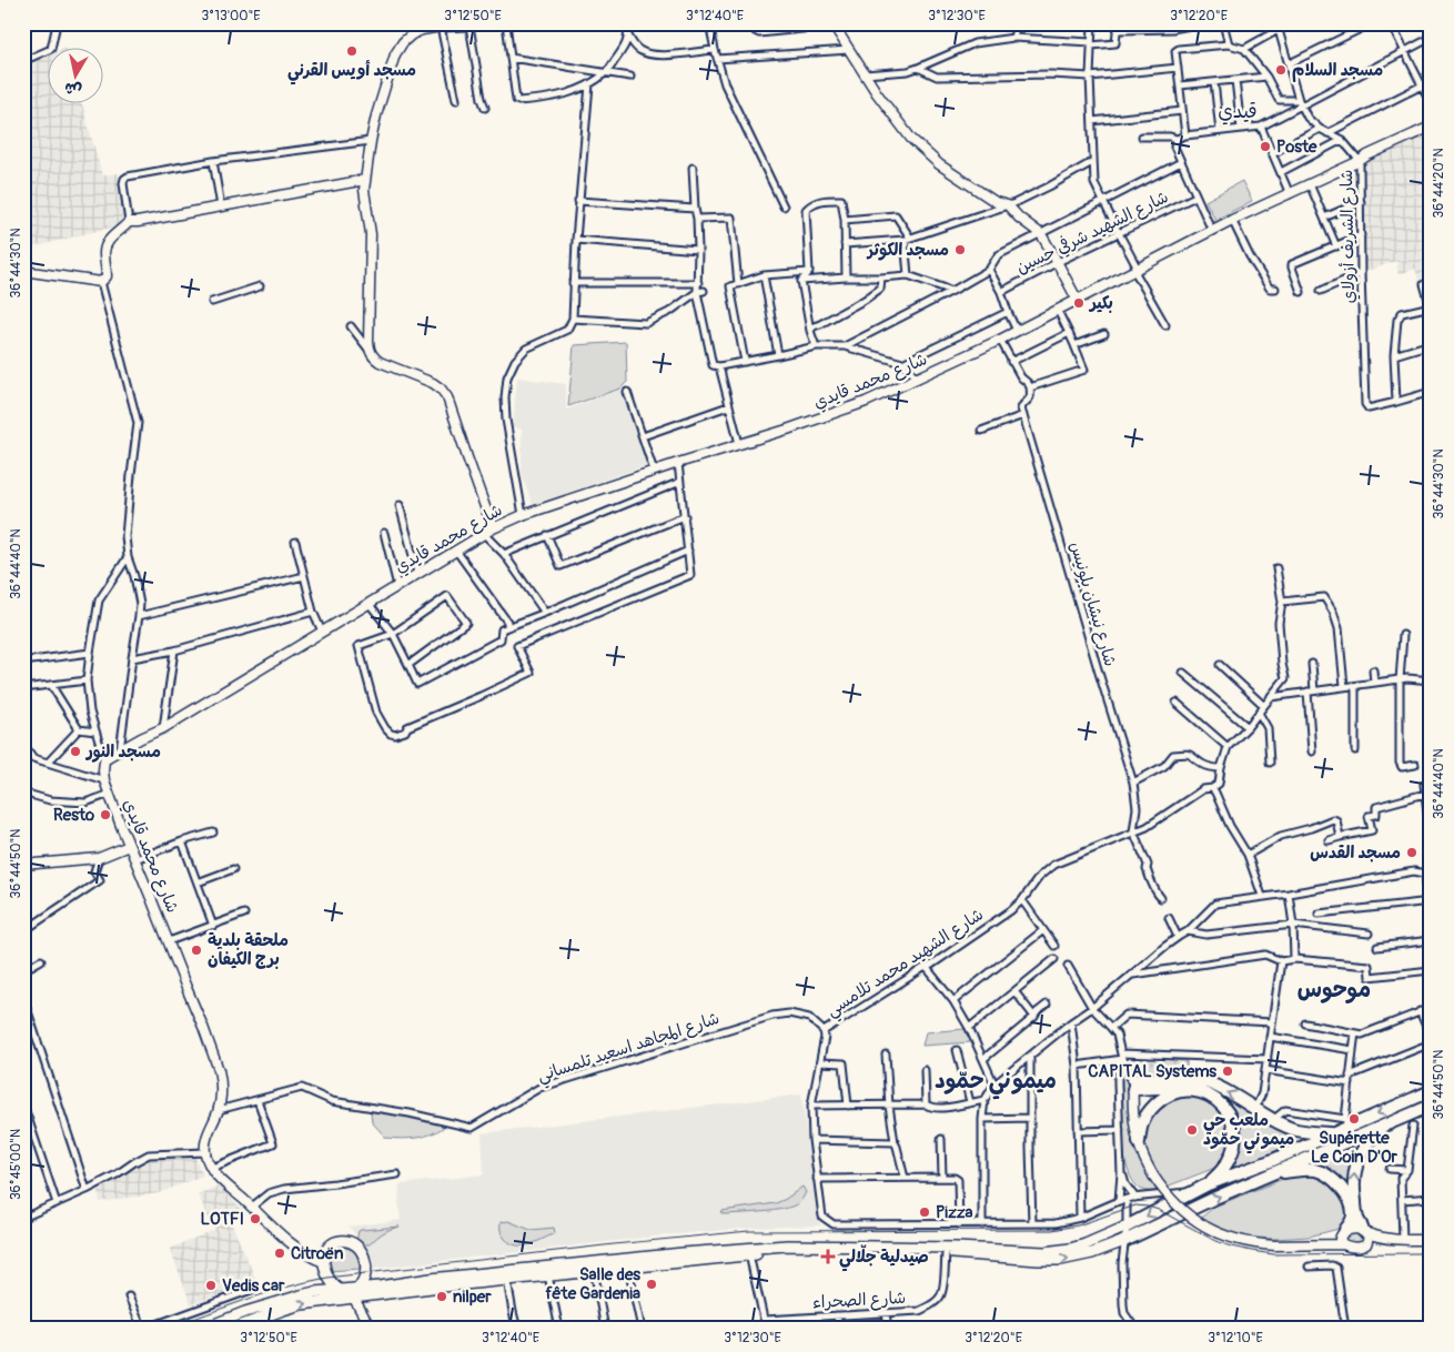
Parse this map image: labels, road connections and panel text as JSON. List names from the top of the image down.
{
  "streets": {
    "main road": ["شارع محمد قايدي"],
    "street": [
      "شارع الشهيد شرفي حسين",
      "شارع الشريف أزولاي",
      "شارع نيشان بلونيس",
      "شارع الشهيد محمد تلامسي",
      "شارع المجاهد اسعيد تلمساني",
      "شارع الصحراء"
    ]
  },
  "crossings": [
    ["شارع الشريف أزولاي", "شارع محمد قايدي"],
    ["شارع محمد قايدي", "شارع المجاهد اسعيد تلمساني"],
    ["شارع نيشان بلونيس", "شارع الشهيد محمد تلامسي"],
    ["شارع الشهيد محمد تلامسي", "شارع المجاهد اسعيد تلمساني"]
  ],
  "districts": ["قيدي", "موحوس", "ميموني حمّود"],
  "places": {
    "other": [
      "مسجد أويس القرني",
      "مسجد السلام",
      "Poste",
      "مسجد الكوثر",
      "بكير",
      "مسجد النور",
      "Resto",
      "مسجد القدس",
      "ملحقة بلدية برج الكيفان",
      "CAPITAL Systems",
      "Supérette Le Coin D'Or",
      "ملعب حي ميموني حمّود",
      "Pizza",
      "LOTFI",
      "Citroën",
      "Salle des fête Gardenia",
      "Vedis car",
      "nilper"
    ],
    "health": ["صيدلية جلّالي"]
  },
  "north": "bottom",
  "coordinates": [
    "3°13'00\"E",
    "3°12'50\"E",
    "3°12'40\"E",
    "3°12'30\"E",
    "3°12'20\"E",
    "36°44'20\"N",
    "36°44'30\"N",
    "36°44'40\"N",
    "36°44'50\"N",
    "36°45'00\"N",
    "3°12'10\"E"
  ]
}
